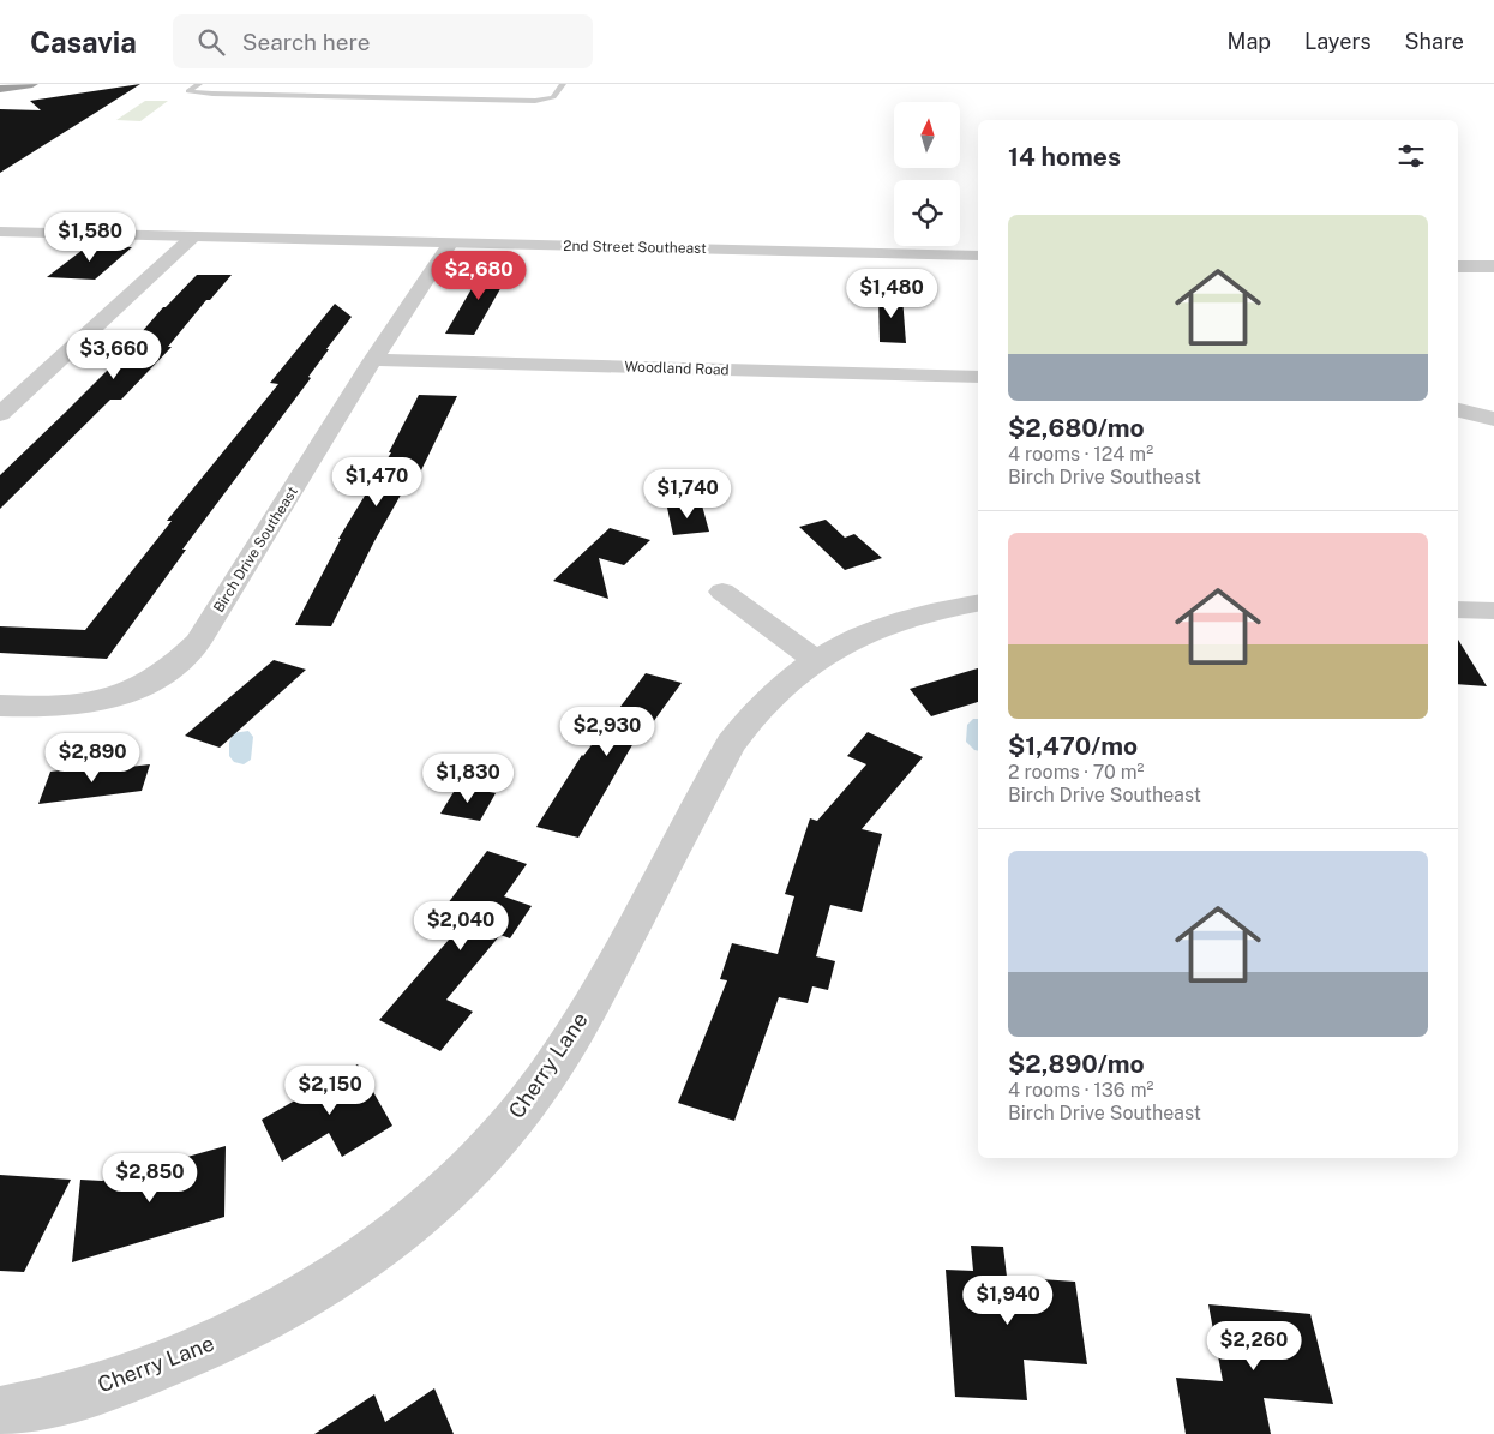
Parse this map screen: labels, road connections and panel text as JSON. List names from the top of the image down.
{
  "streets": {
    "street": [
      "2nd Street Southeast",
      "Woodland Road",
      "Birch Drive Southeast",
      "Cherry Lane"
    ]
  },
  "crossings": [
    ["2nd Street Southeast", "Birch Drive Southeast"],
    ["Woodland Road", "Birch Drive Southeast"]
  ],
  "north": "top",
  "page": {
    "header": "Casavia",
    "search": "Search here",
    "nav": ["Map", "Layers", "Share"],
    "heading": "14 homes",
    "list": [
      {
        "name": "$2,680/mo",
        "note": "4 rooms · 124 m² · Birch Drive Southeast"
      },
      {
        "name": "$1,470/mo",
        "note": "2 rooms · 70 m² · Birch Drive Southeast"
      },
      {
        "name": "$2,890/mo",
        "note": "4 rooms · 136 m² · Birch Drive Southeast"
      }
    ],
    "price": [
      "$1,580",
      "$2,680",
      "$1,480",
      "$3,660",
      "$1,470",
      "$1,740",
      "$2,930",
      "$2,890",
      "$1,830",
      "$2,040",
      "$2,150",
      "$2,850",
      "$1,940",
      "$2,260"
    ]
  }
}
